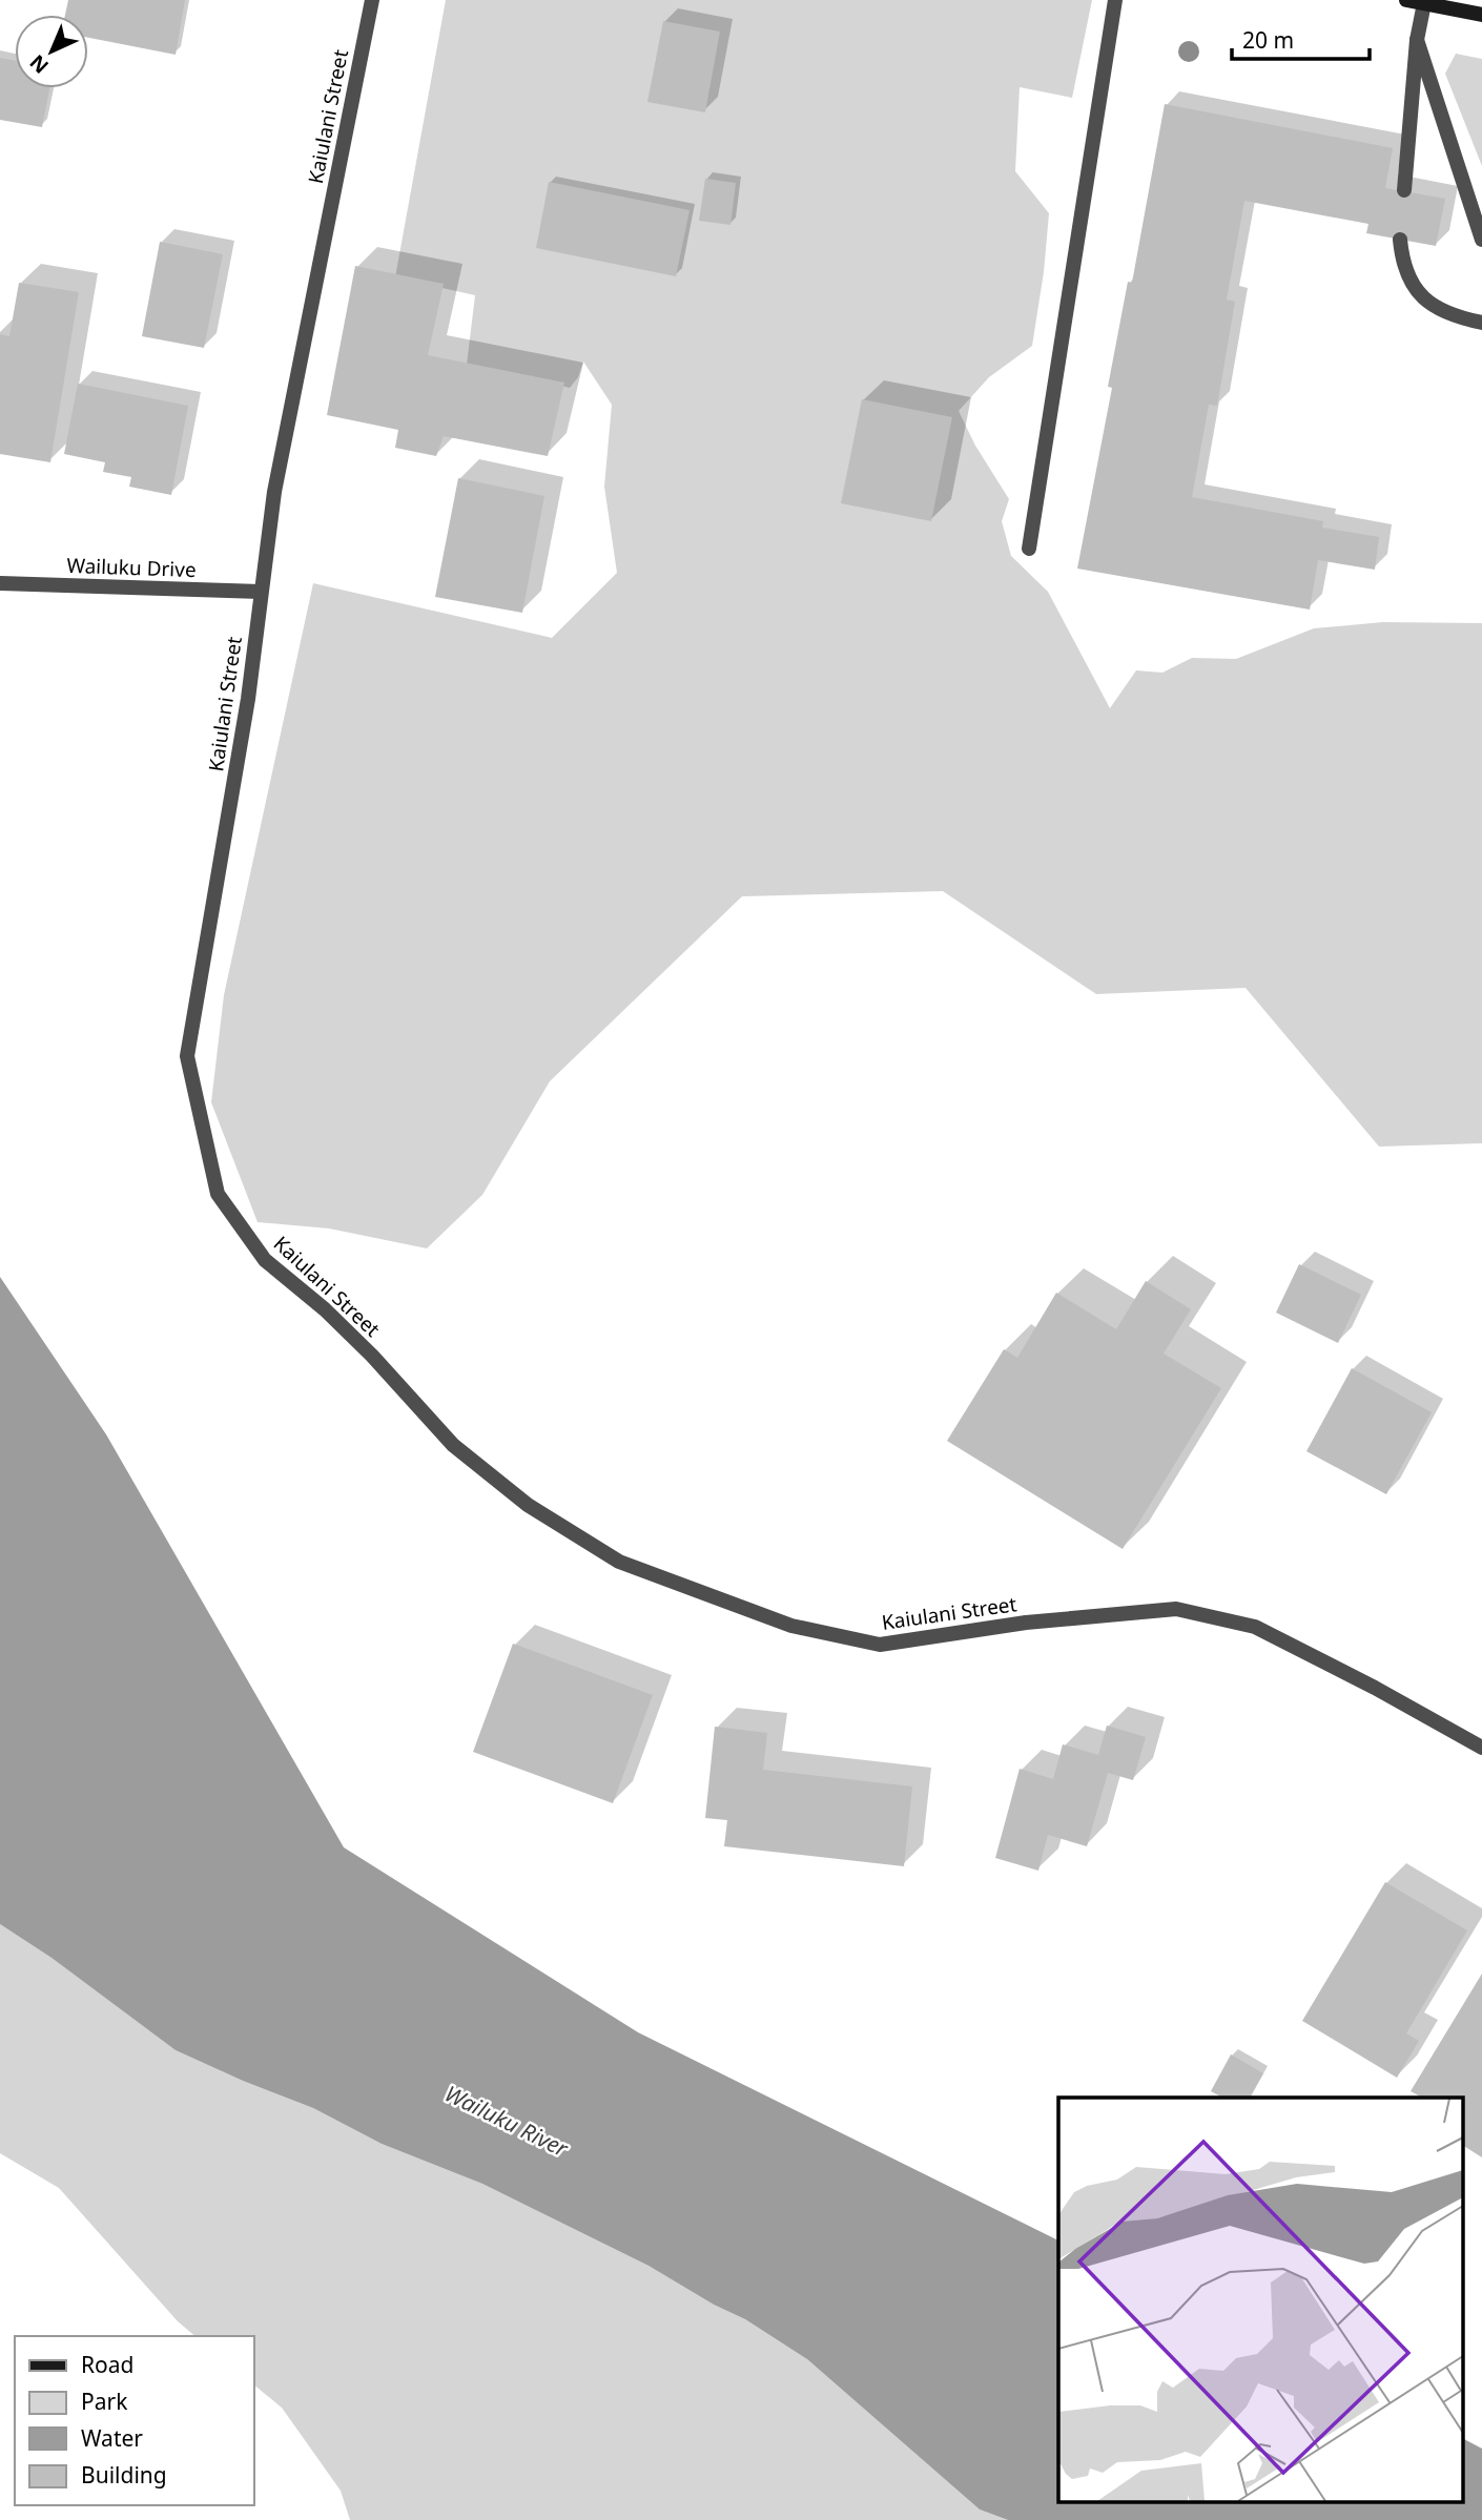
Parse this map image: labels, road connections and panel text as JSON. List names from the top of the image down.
{
  "streets": {
    "street": ["Kaiulani Street", "Wailuku Drive"]
  },
  "crossings": [
    ["Kaiulani Street", "Wailuku Drive"]
  ],
  "water": ["Wailuku River"],
  "legend": [
    "Road",
    "Park",
    "Water",
    "Building"
  ],
  "scale_bar": "20 m",
  "north": "bottom left"
}
